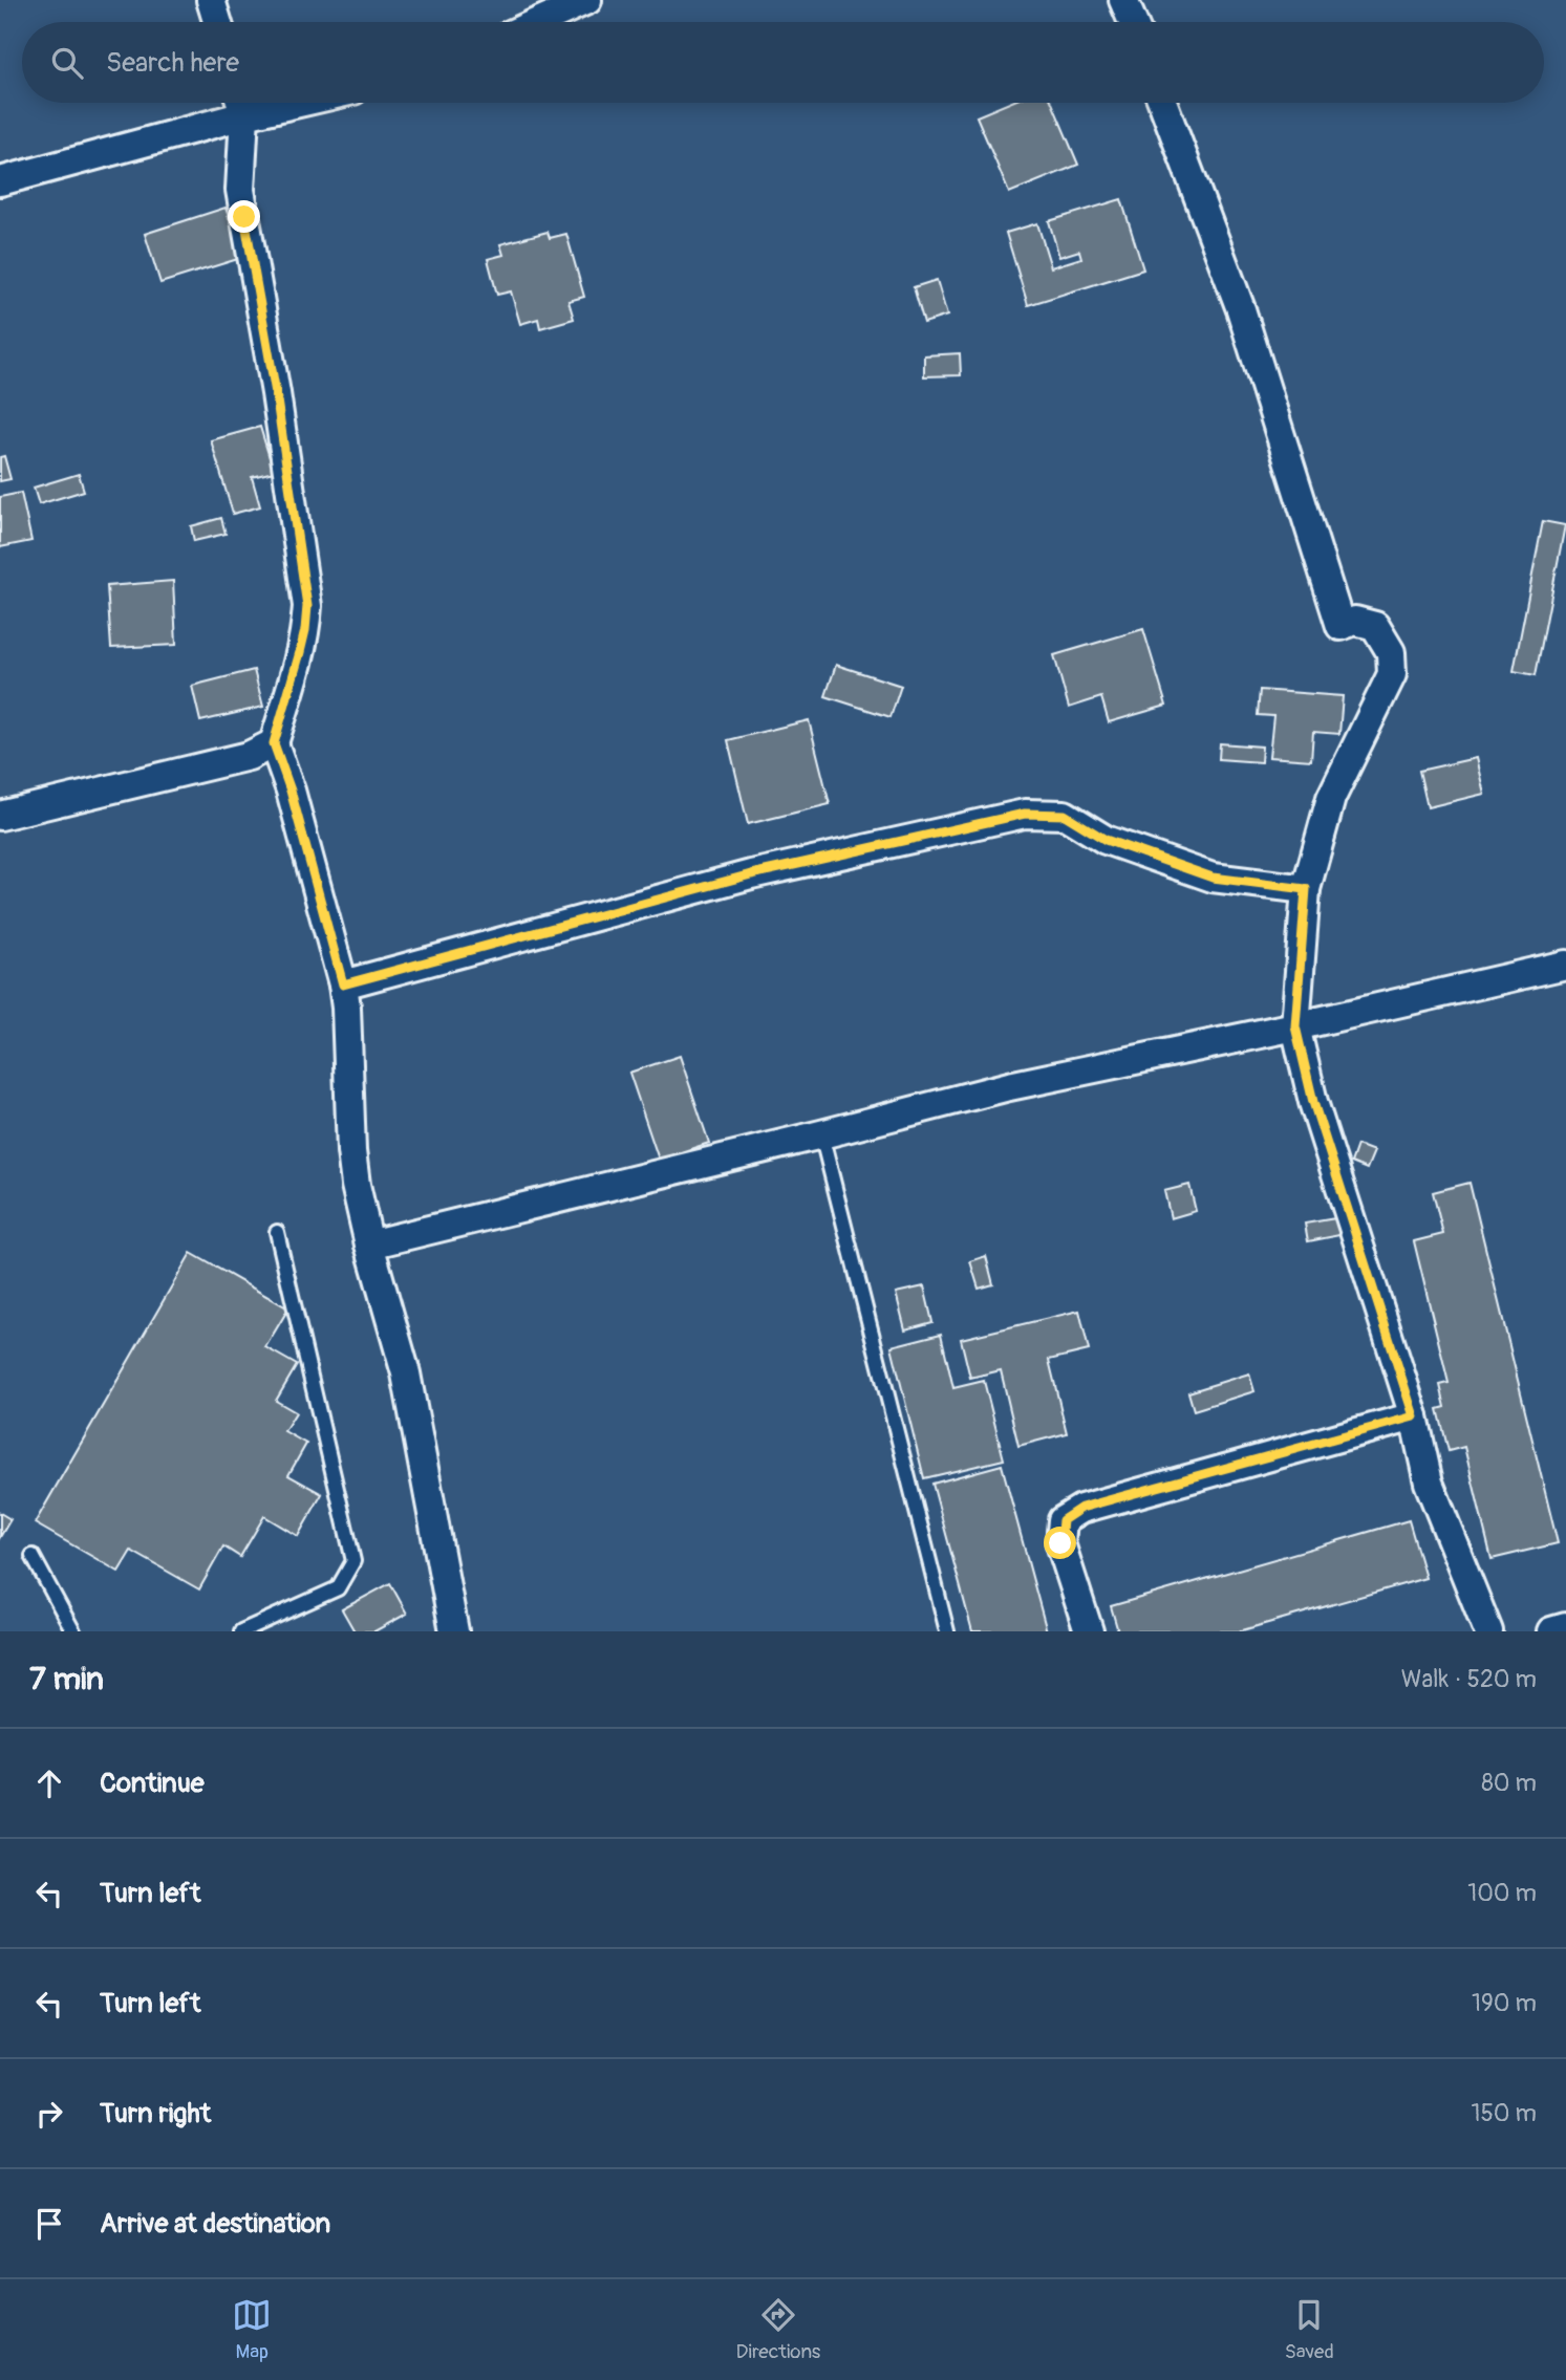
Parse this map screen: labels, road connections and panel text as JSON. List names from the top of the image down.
{
  "page": {
    "search": "Search here",
    "heading": ["7 min", "Walk · 520 m"],
    "list": [
      ["Continue", "80 m"],
      ["Turn left", "100 m"],
      ["Turn left", "190 m"],
      ["Turn right", "150 m"],
      "Arrive at destination"
    ],
    "nav": ["Map", "Directions", "Saved"]
  }
}
